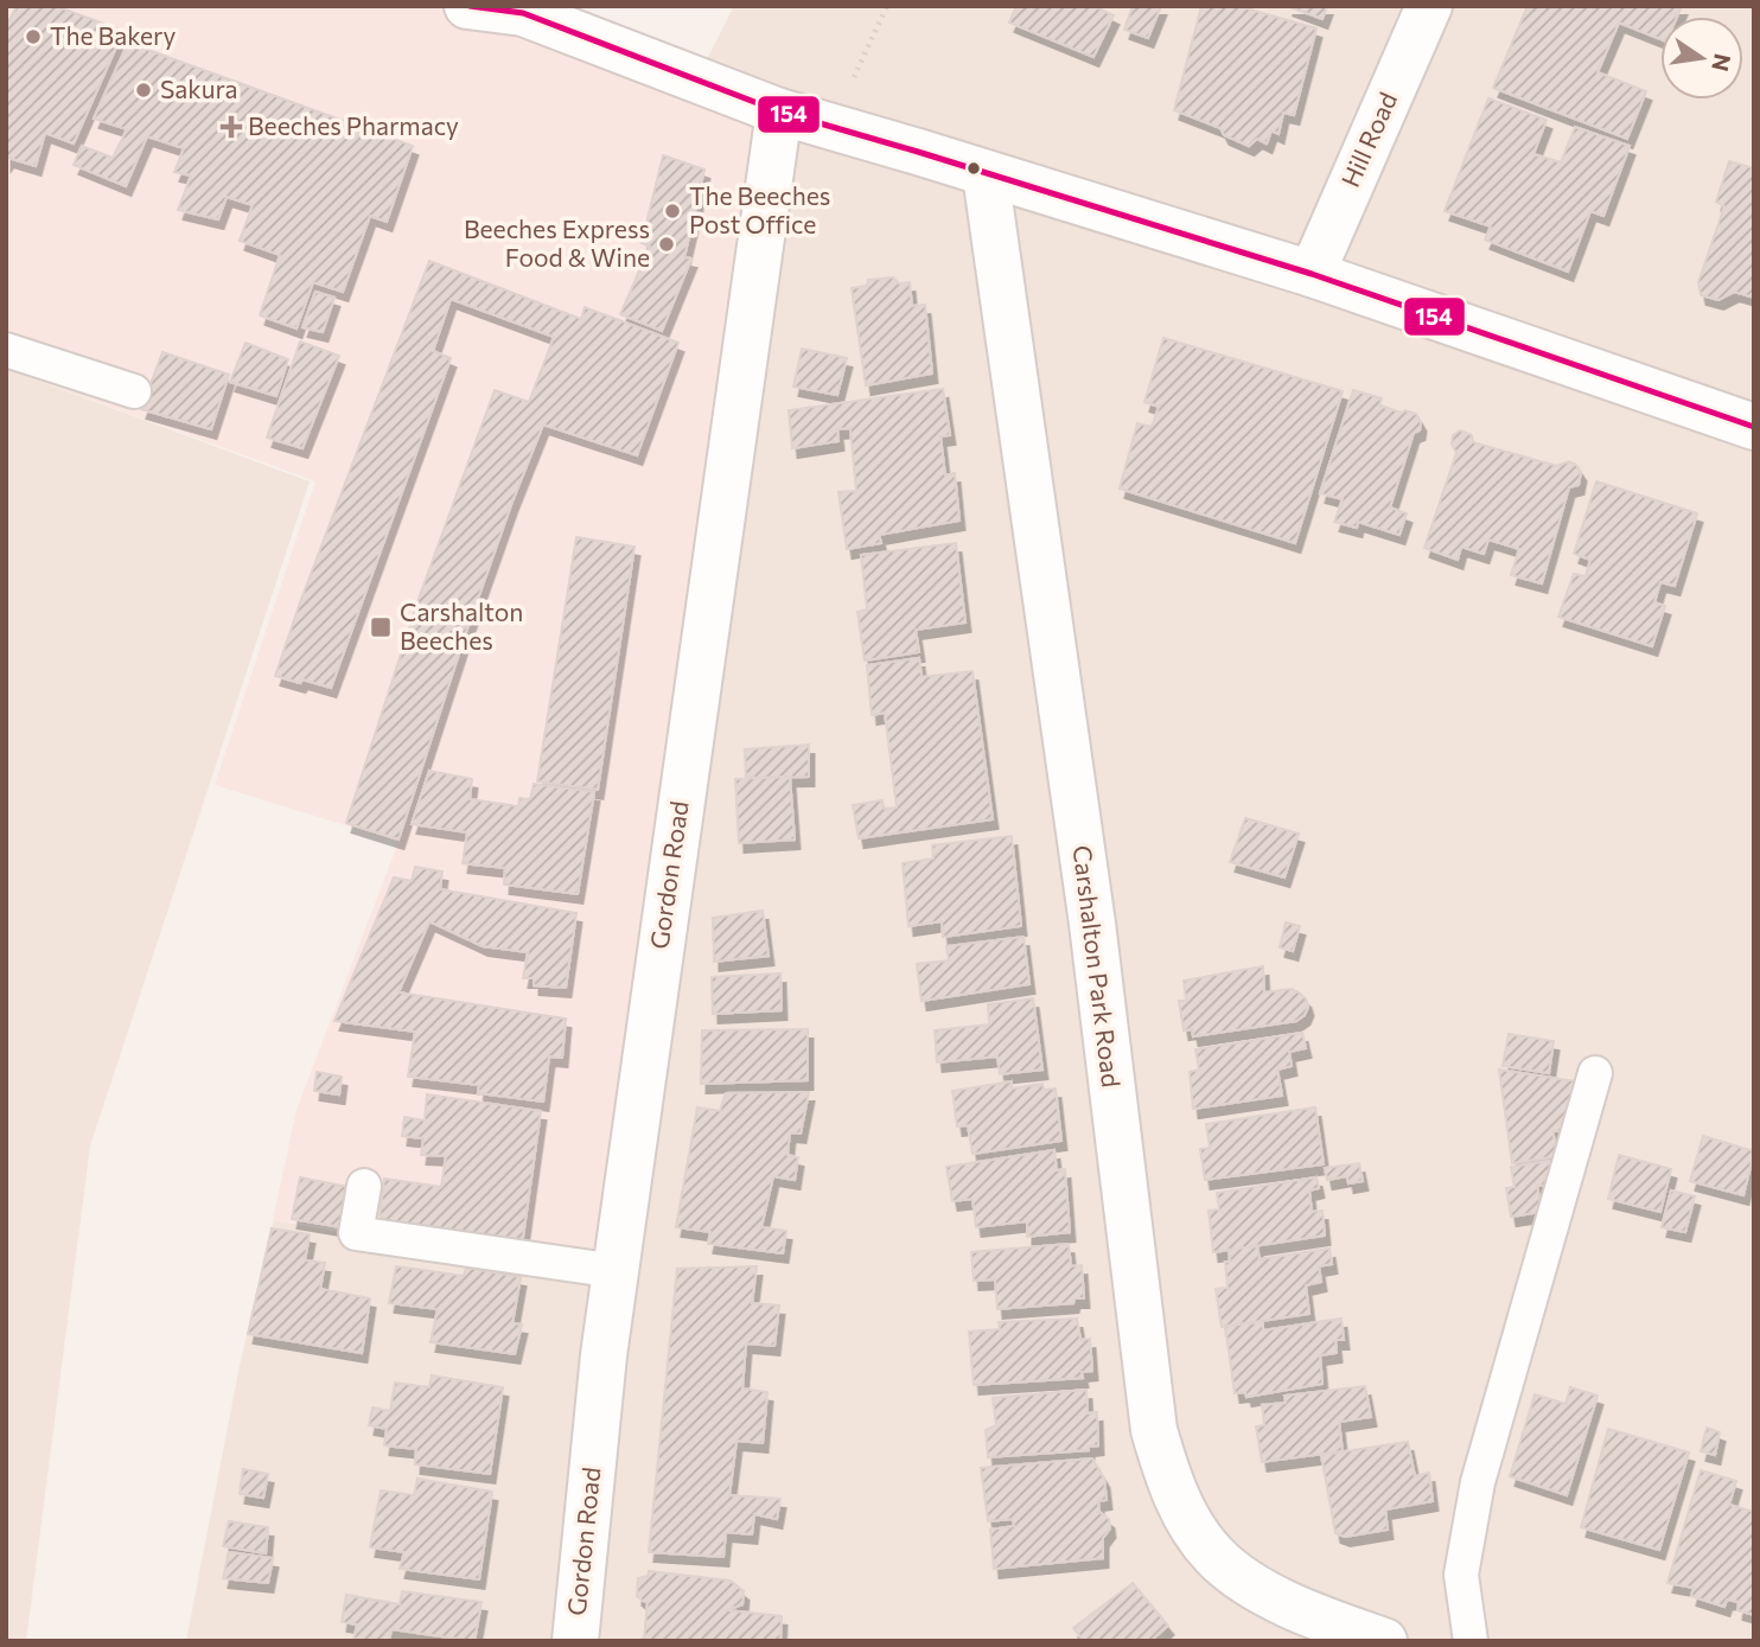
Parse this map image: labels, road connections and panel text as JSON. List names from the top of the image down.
{
  "streets": {
    "street": ["Hill Road", "Gordon Road", "Carshalton Park Road"]
  },
  "places": {
    "other": [
      "The Bakery",
      "Sakura",
      "The Beeches Post Office",
      "Beeches Express Food & Wine"
    ],
    "health": ["Beeches Pharmacy"],
    "transit": ["Carshalton Beeches"]
  },
  "lines": ["transit line 154"],
  "north": "right"
}
